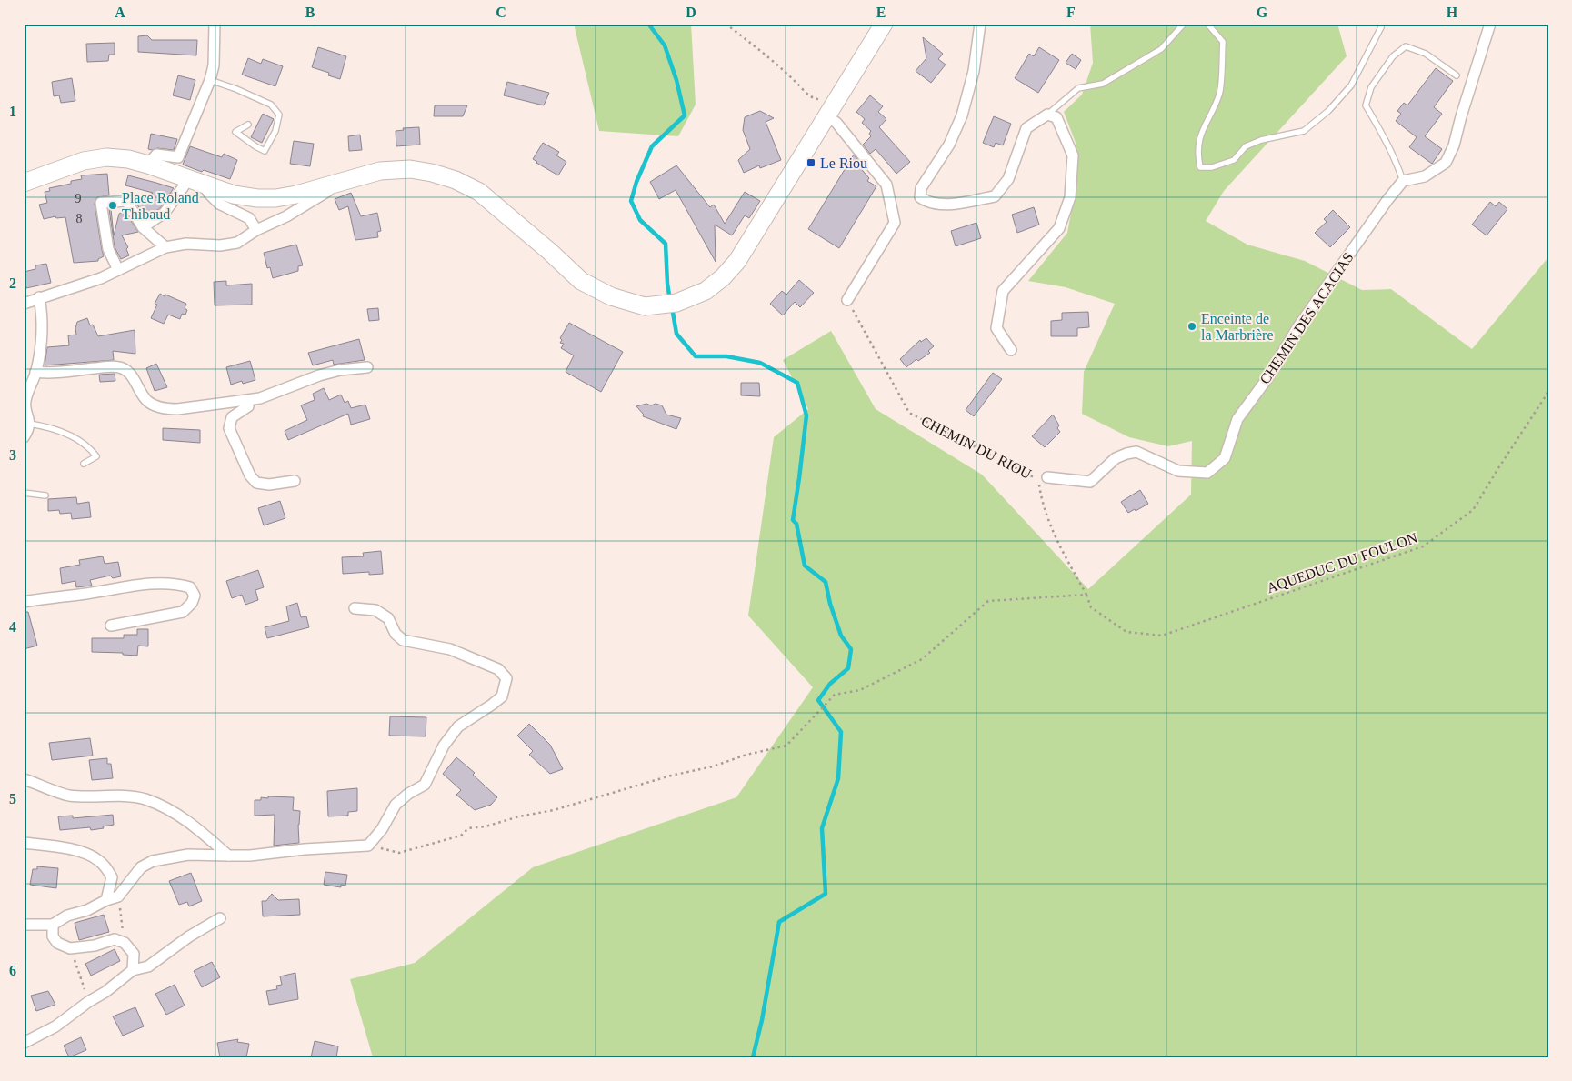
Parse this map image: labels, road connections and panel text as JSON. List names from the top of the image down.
{
  "streets": {
    "street": ["CHEMIN DES ACACIAS"],
    "path": ["CHEMIN DU RIOU", "AQUEDUC DU FOULON"]
  },
  "crossings": [
    ["CHEMIN DES ACACIAS", "CHEMIN DU RIOU"],
    ["CHEMIN DES ACACIAS", "AQUEDUC DU FOULON"],
    ["CHEMIN DU RIOU", "AQUEDUC DU FOULON"]
  ],
  "places": {
    "transit": ["Le Riou"],
    "other": ["Place Roland Thibaud", "Enceinte de la Marbrière"]
  },
  "house_numbers": ["9", "8"],
  "grid": {
    "columns": [
      "A",
      "B",
      "C",
      "D",
      "E",
      "F",
      "G",
      "H"
    ],
    "rows": [
      "1",
      "2",
      "3",
      "4",
      "5",
      "6"
    ]
  }
}
